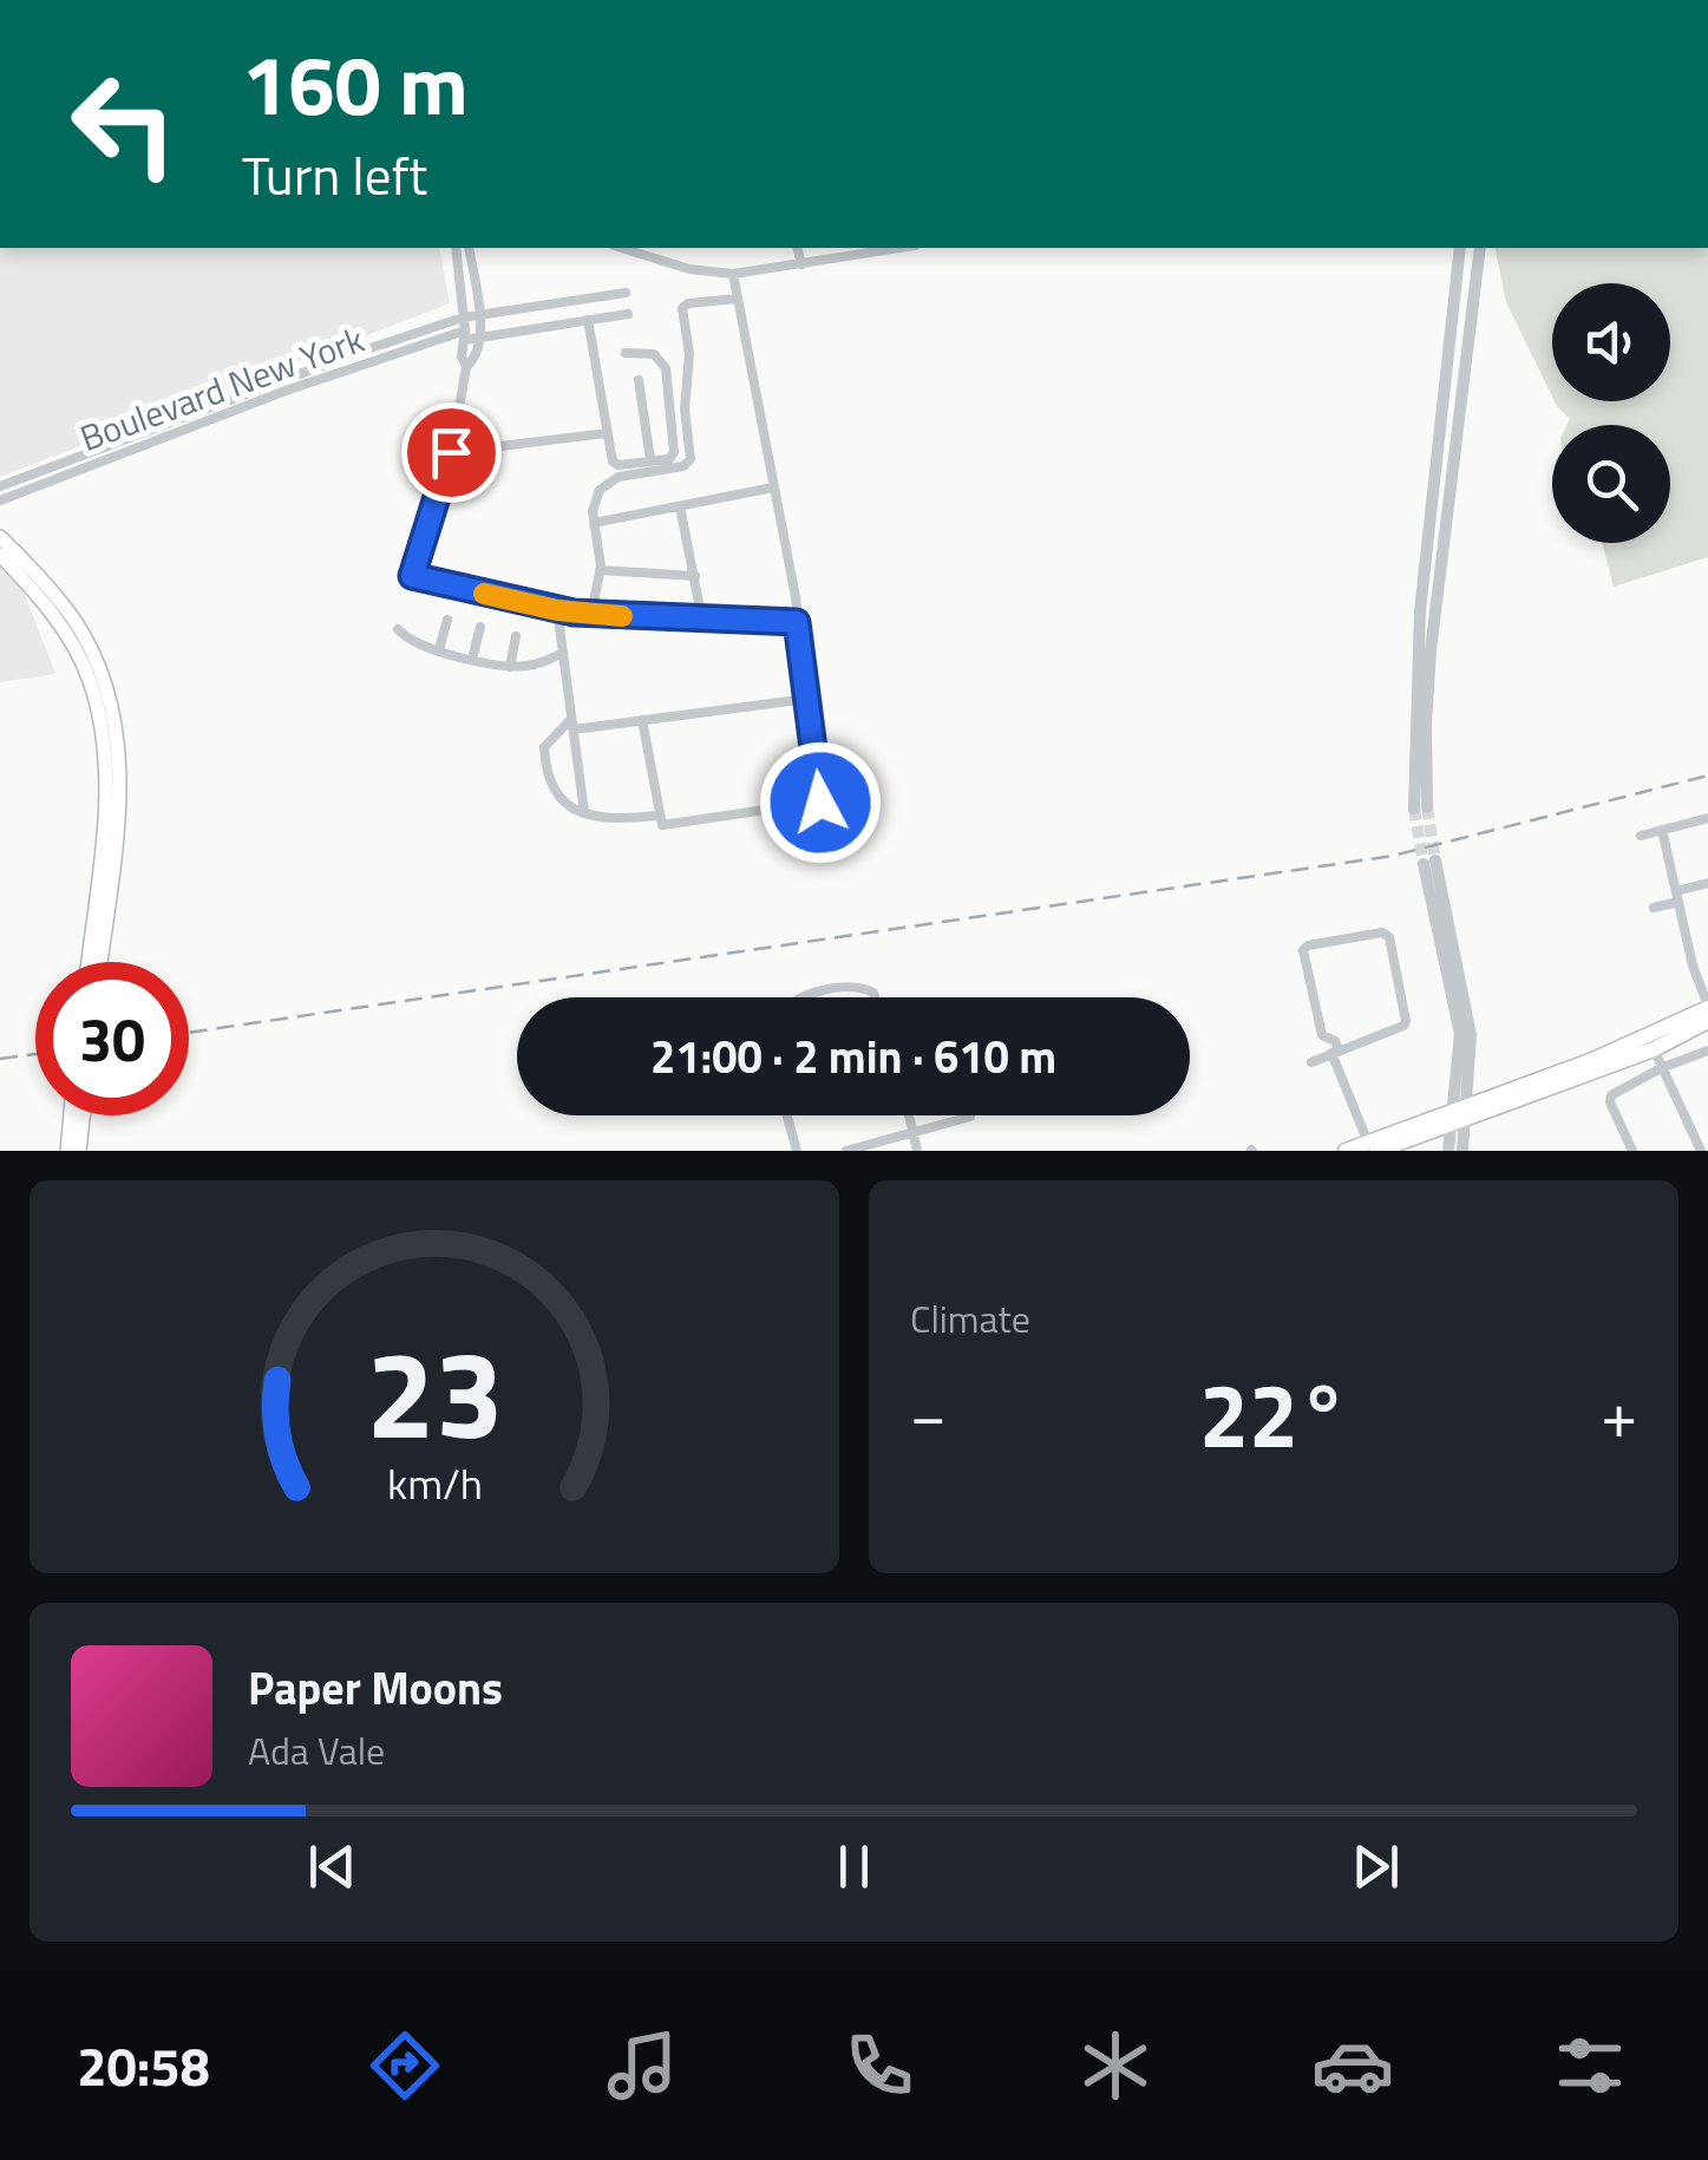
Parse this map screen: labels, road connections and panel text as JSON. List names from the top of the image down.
{
  "streets": {
    "street": ["Boulevard New York"]
  },
  "page": {
    "turn": ["160 m", "Turn left"],
    "limit": "30",
    "trip": "21:00 · 2 min · 610 m",
    "tile": "Climate",
    "heat": ["−", "22°", "+"],
    "song": ["Paper Moons", "Ada Vale"],
    "tabs": "20:58",
    "gauge": ["23", "km/h"]
  }
}
